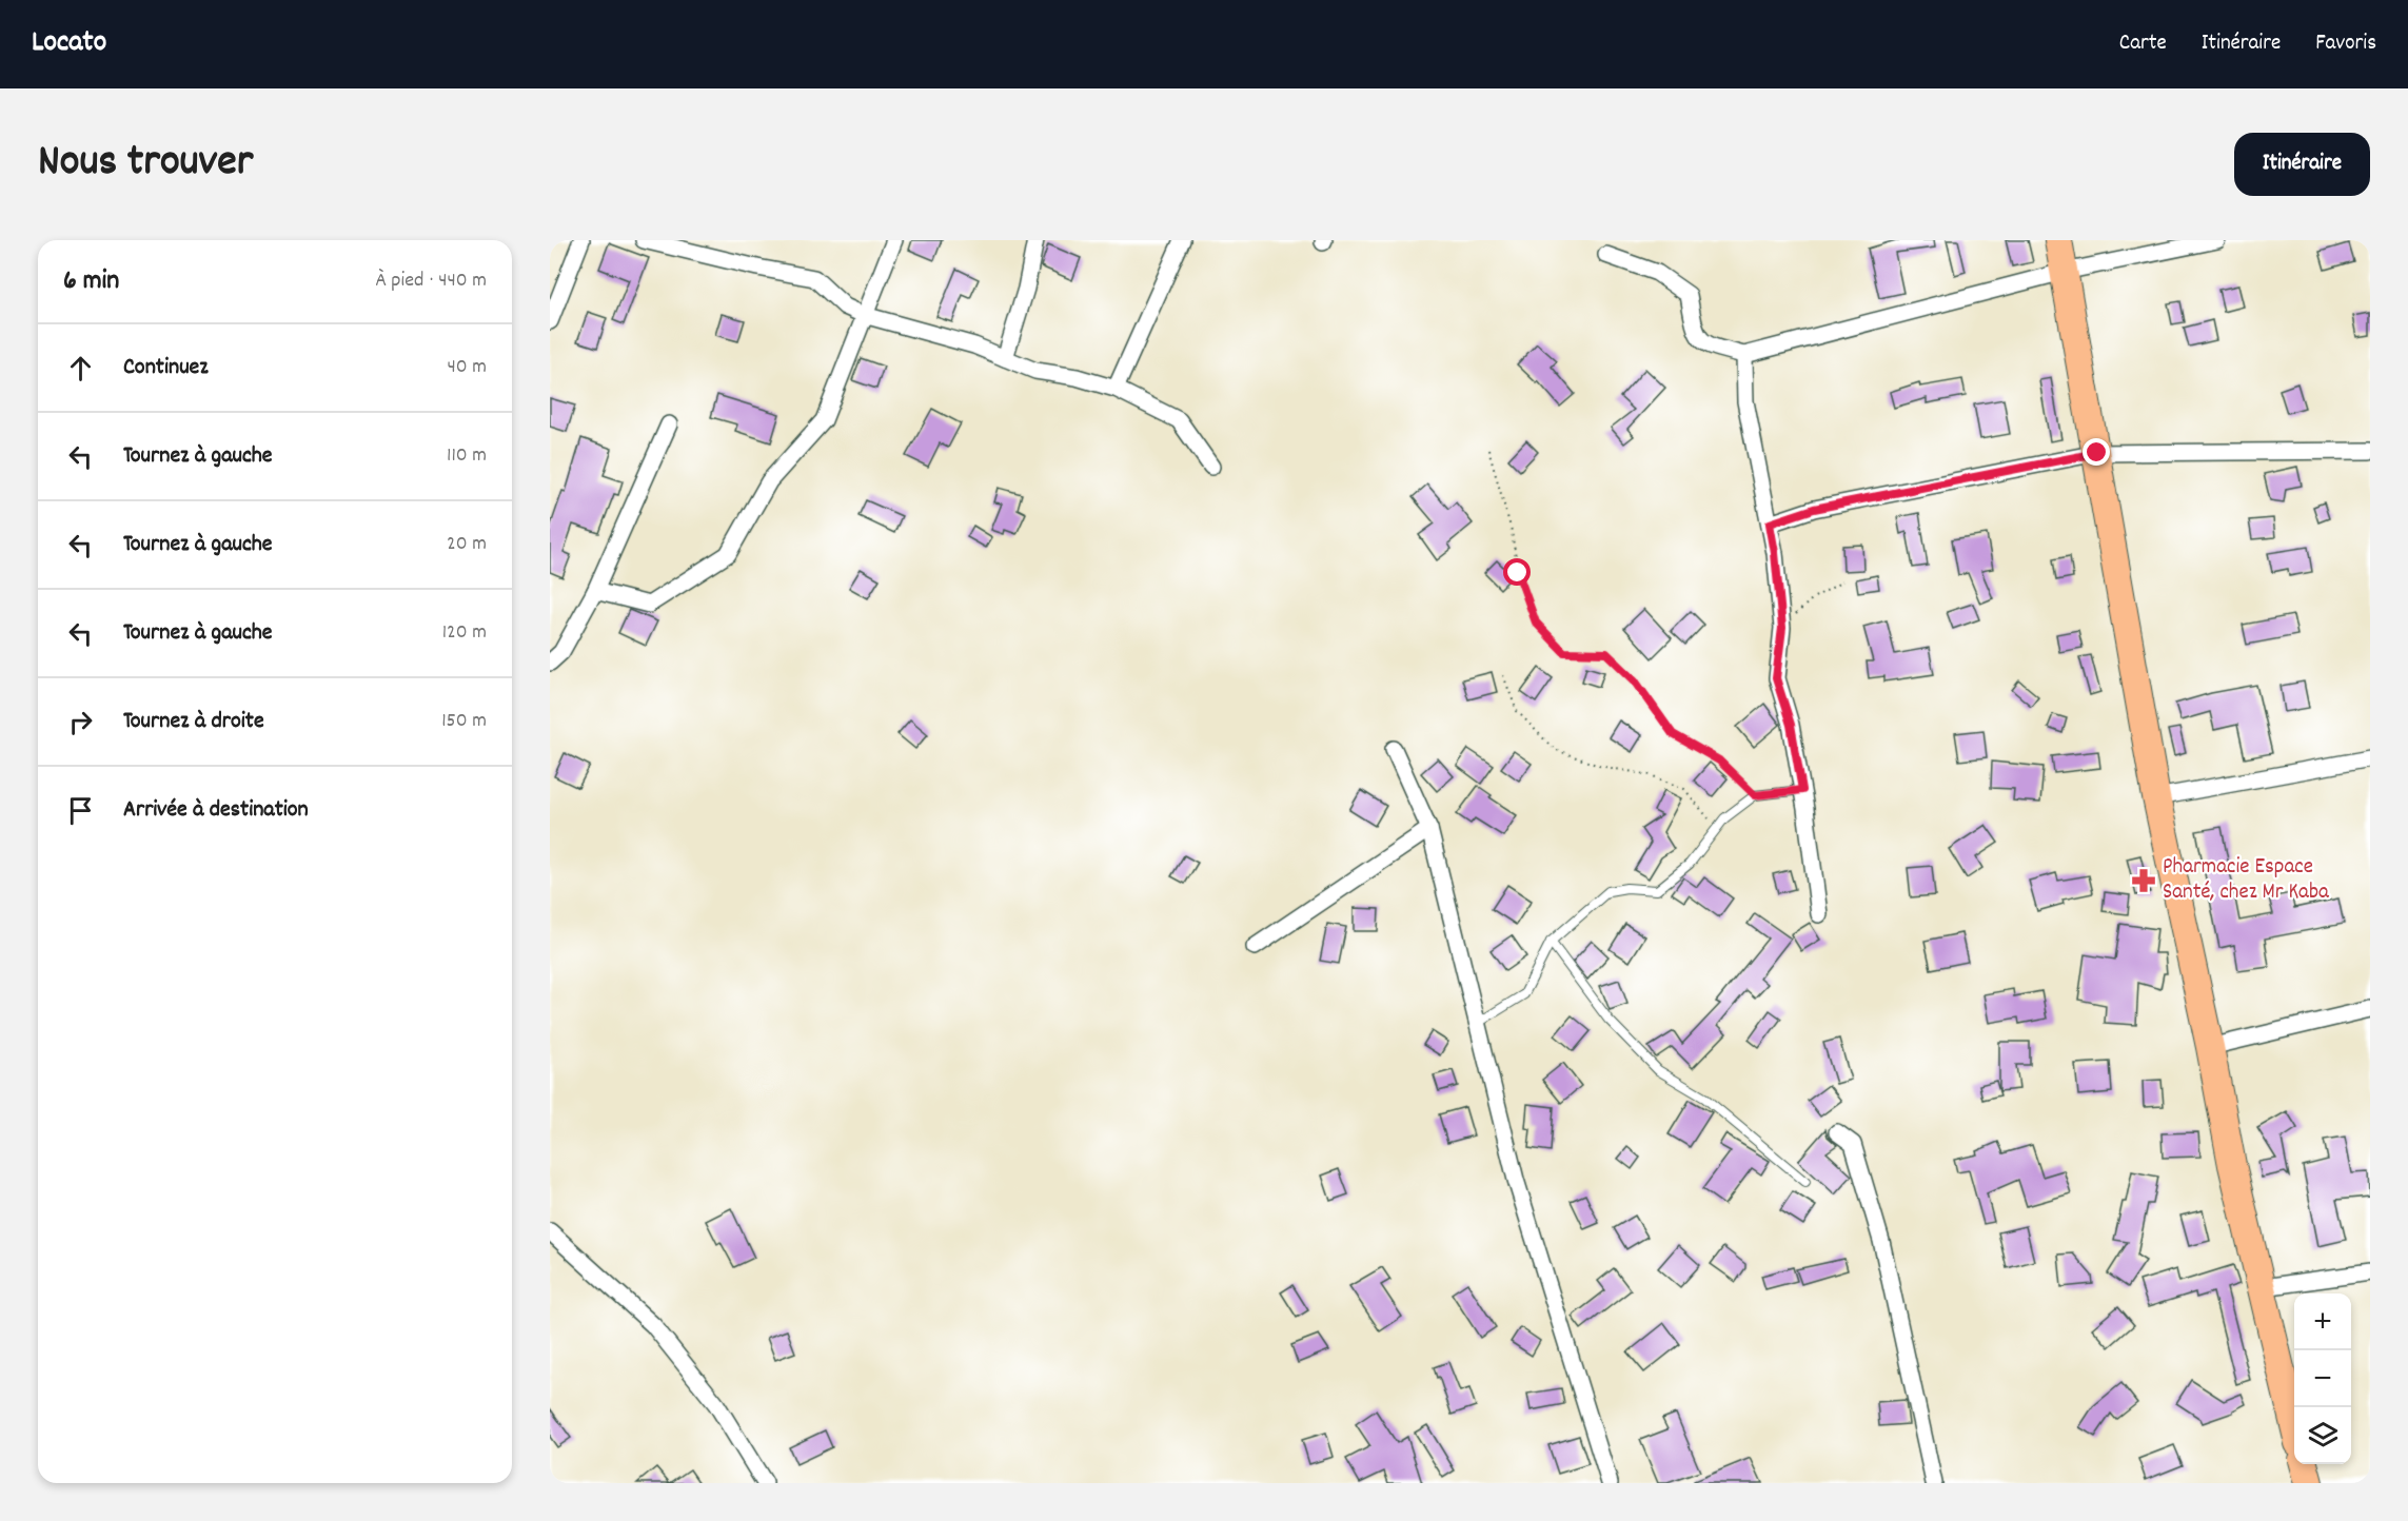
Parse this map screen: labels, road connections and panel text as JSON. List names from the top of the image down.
{
  "places": {
    "pharmacy": ["Pharmacie Espace Santé, chez Mr Kaba"]
  },
  "page": {
    "header": "Locato",
    "nav": ["Carte", "Itinéraire", "Favoris"],
    "title": "Nous trouver",
    "buttons": "Itinéraire",
    "heading": ["6 min", "À pied · 440 m"],
    "list": [
      ["Continuez", "40 m"],
      ["Tournez à gauche", "110 m"],
      ["Tournez à gauche", "20 m"],
      ["Tournez à gauche", "120 m"],
      ["Tournez à droite", "150 m"],
      "Arrivée à destination"
    ],
    "map_buttons": ["+", "−"]
  }
}
